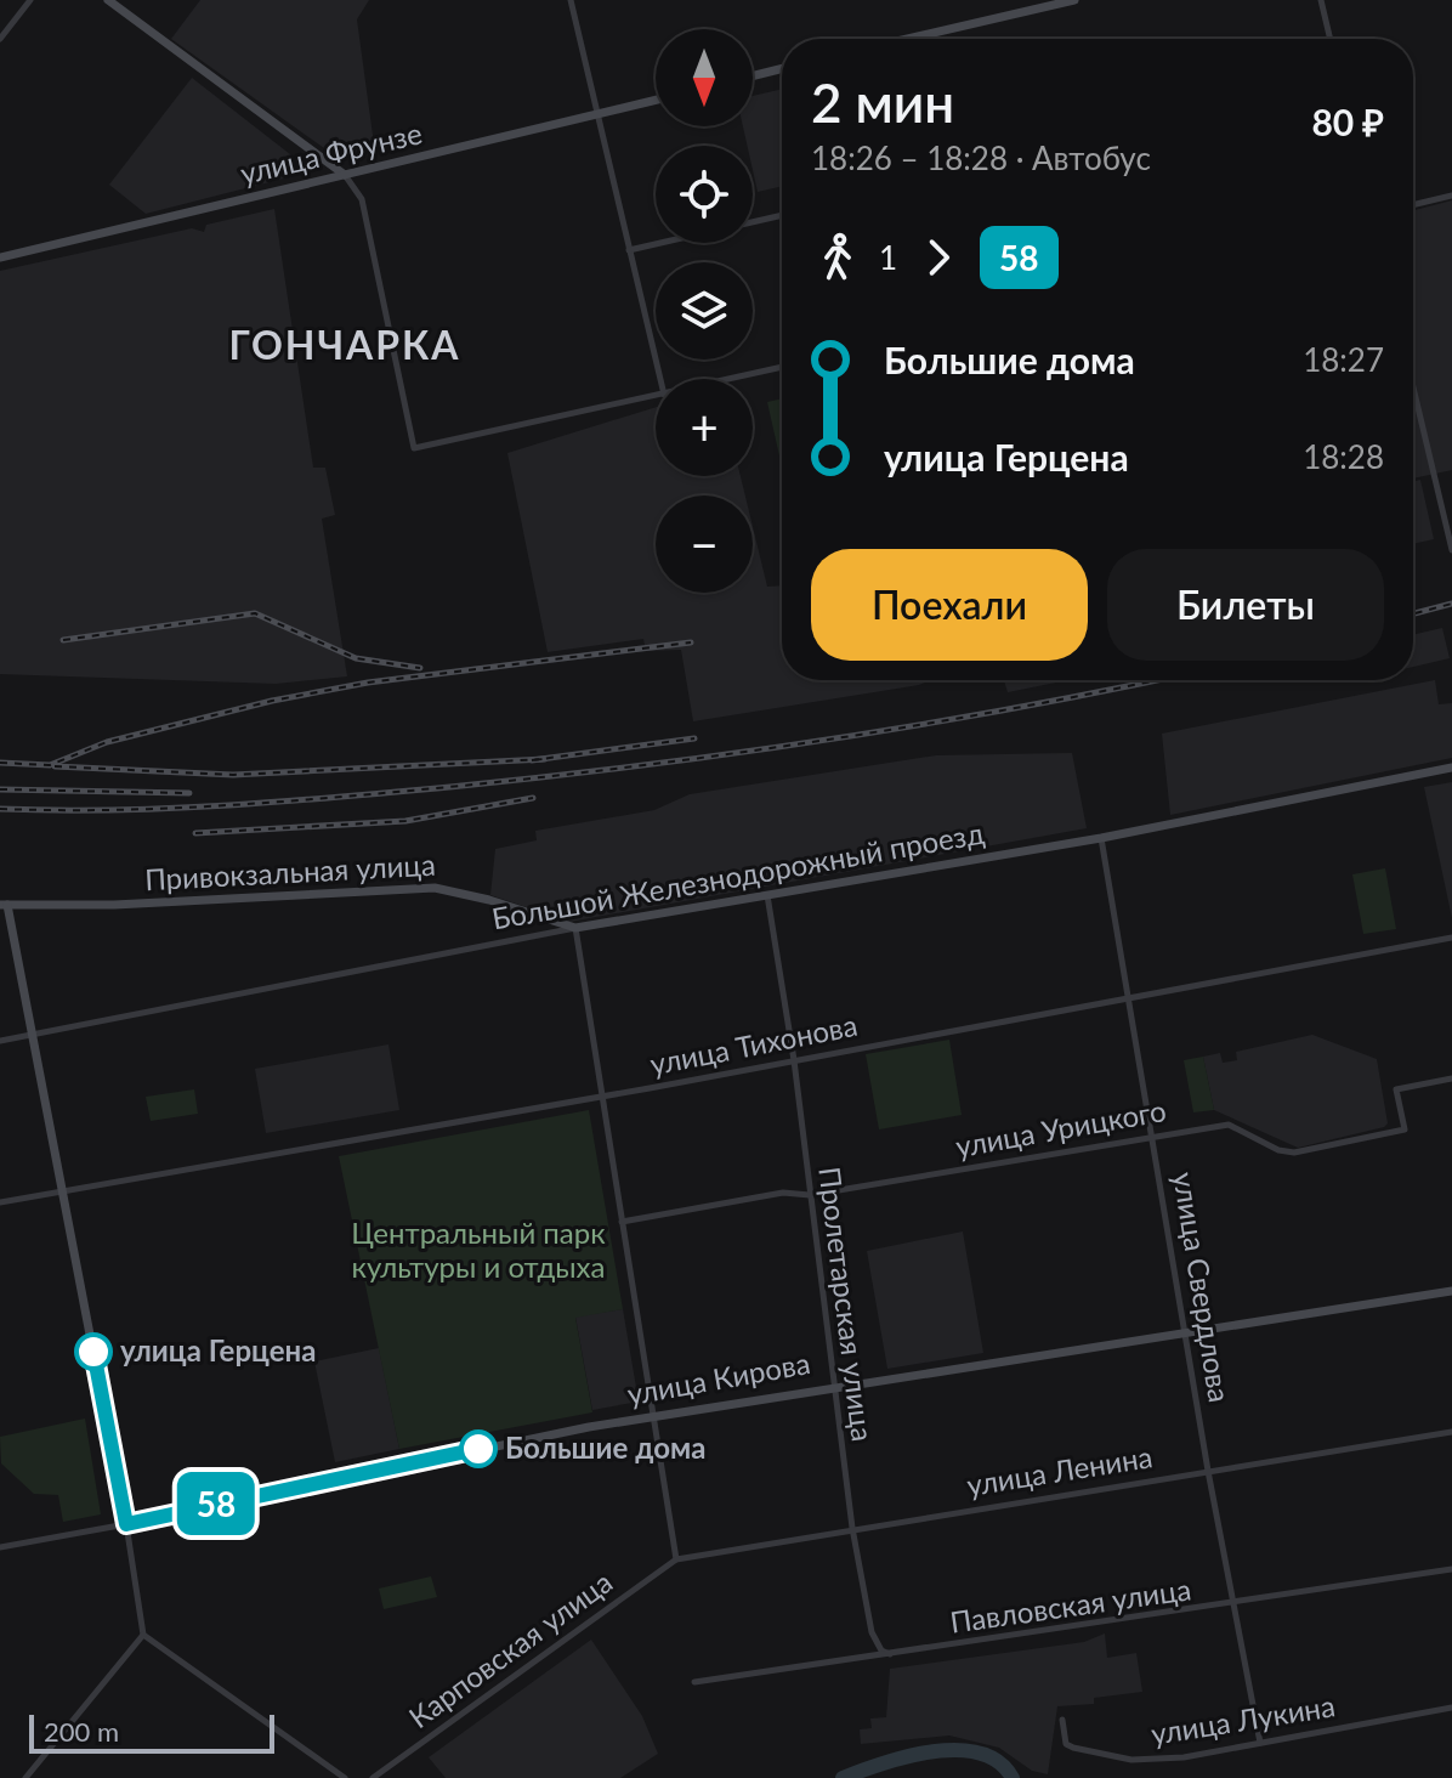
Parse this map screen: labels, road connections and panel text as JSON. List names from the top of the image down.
{
  "streets": {
    "main road": [
      "улица Фрунзе",
      "Привокзальная улица",
      "Большой Железнодорожный проезд",
      "улица Кирова"
    ],
    "street": [
      "улица Тихонова",
      "улица Урицкого",
      "улица Свердлова",
      "Пролетарская улица",
      "улица Ленина",
      "Павловская улица",
      "Карповская улица",
      "улица Лукина"
    ]
  },
  "crossings": [
    ["Привокзальная улица", "Большой Железнодорожный проезд"],
    ["Большой Железнодорожный проезд", "улица Свердлова"],
    ["Большой Железнодорожный проезд", "Пролетарская улица"],
    ["улица Тихонова", "улица Свердлова"],
    ["улица Тихонова", "Пролетарская улица"],
    ["улица Урицкого", "улица Свердлова"],
    ["улица Урицкого", "Пролетарская улица"],
    ["улица Свердлова", "улица Кирова"],
    ["улица Свердлова", "улица Ленина"],
    ["улица Свердлова", "Павловская улица"],
    ["улица Свердлова", "улица Лукина"],
    ["Пролетарская улица", "улица Кирова"],
    ["Пролетарская улица", "улица Ленина"],
    ["Пролетарская улица", "Павловская улица"],
    ["улица Ленина", "Карповская улица"]
  ],
  "districts": ["ГОНЧАРКА"],
  "parks": ["Центральный парк культуры и отдыха"],
  "places": ["улица Герцена", "Большие дома"],
  "lines": ["bus line 58"],
  "scale_bar": "200 m",
  "north": "bottom",
  "page": {
    "on_map": "58",
    "map_buttons": ["+", "−"],
    "heading": ["2 мин", "18:26 – 18:28 · Автобус", "80 ₽"],
    "legs": ["1", "58"],
    "list": [
      {
        "name": "Большие дома",
        "value": "18:27"
      },
      {
        "name": "улица Герцена",
        "value": "18:28"
      }
    ],
    "buttons": ["Поехали", "Билеты"],
    "scale": "200 m"
  }
}
